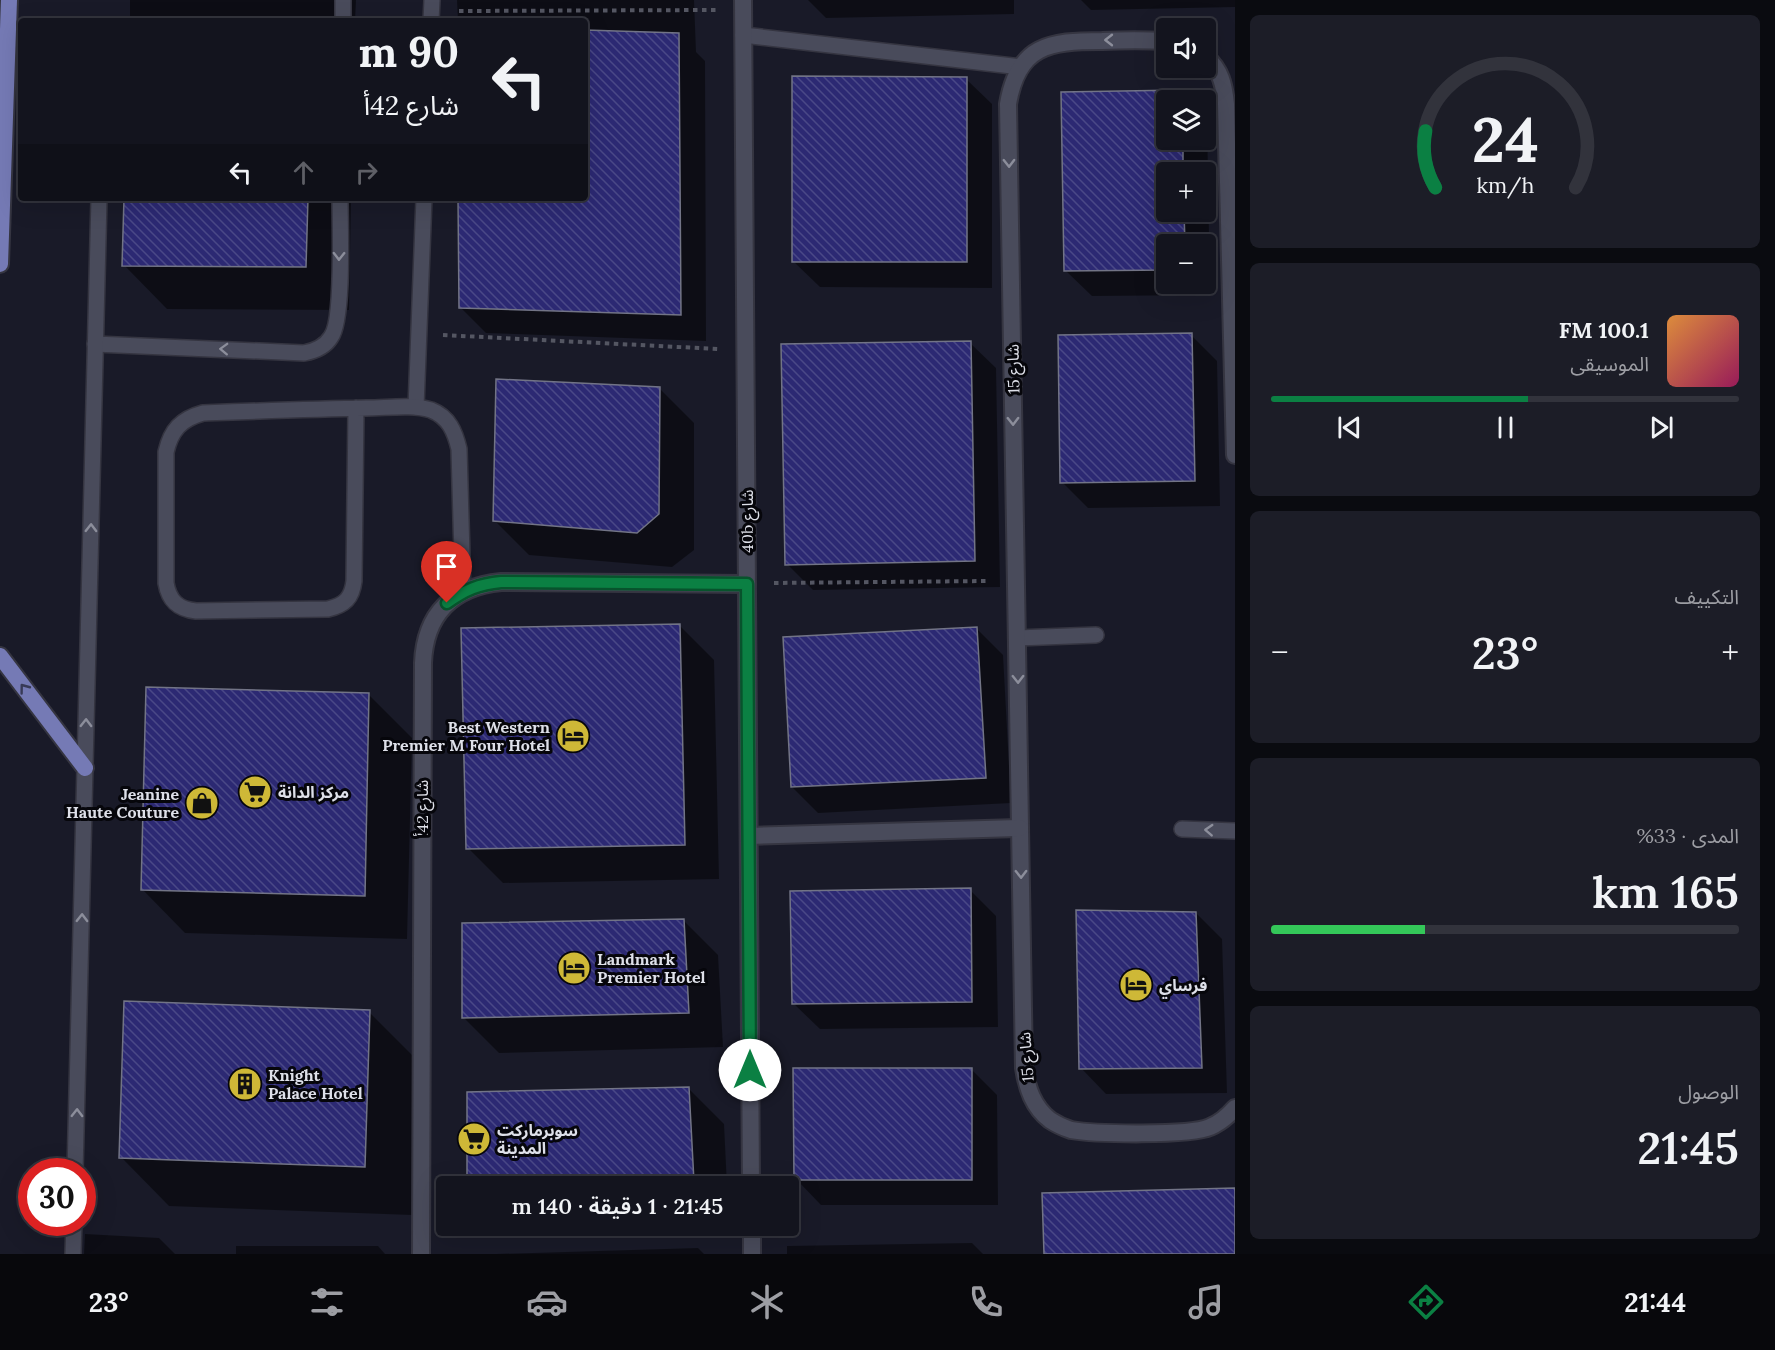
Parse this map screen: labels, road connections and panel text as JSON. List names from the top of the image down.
{
  "streets": {
    "street": ["شارع 15", "40b شارع", "شارع 42أ"]
  },
  "crossings": [
    ["40b شارع", "شارع 42أ"]
  ],
  "places": {
    "hotel": ["Best Western Premier M Four Hotel", "Landmark Premier Hotel", "فرساي"],
    "supermarket": ["مركز الدانة", "سوبرماركت المدينة"],
    "shop": ["Jeanine Haute Couture"],
    "building": ["Knight Palace Hotel"]
  },
  "page": {
    "map_buttons": ["+", "−"],
    "turn": ["90 m", "شارع 42أ"],
    "song": ["100.1 FM", "الموسيقى"],
    "tile": [
      "التكييف",
      ["المدى · 33%", "165 km"],
      ["الوصول", "21:45"]
    ],
    "heat": ["−", "23°", "+"],
    "limit": "30",
    "trip": "21:45 · 1 دقيقة · 140 m",
    "tabs": ["21:44", "23°"],
    "gauge": ["24", "km/h"]
  }
}
